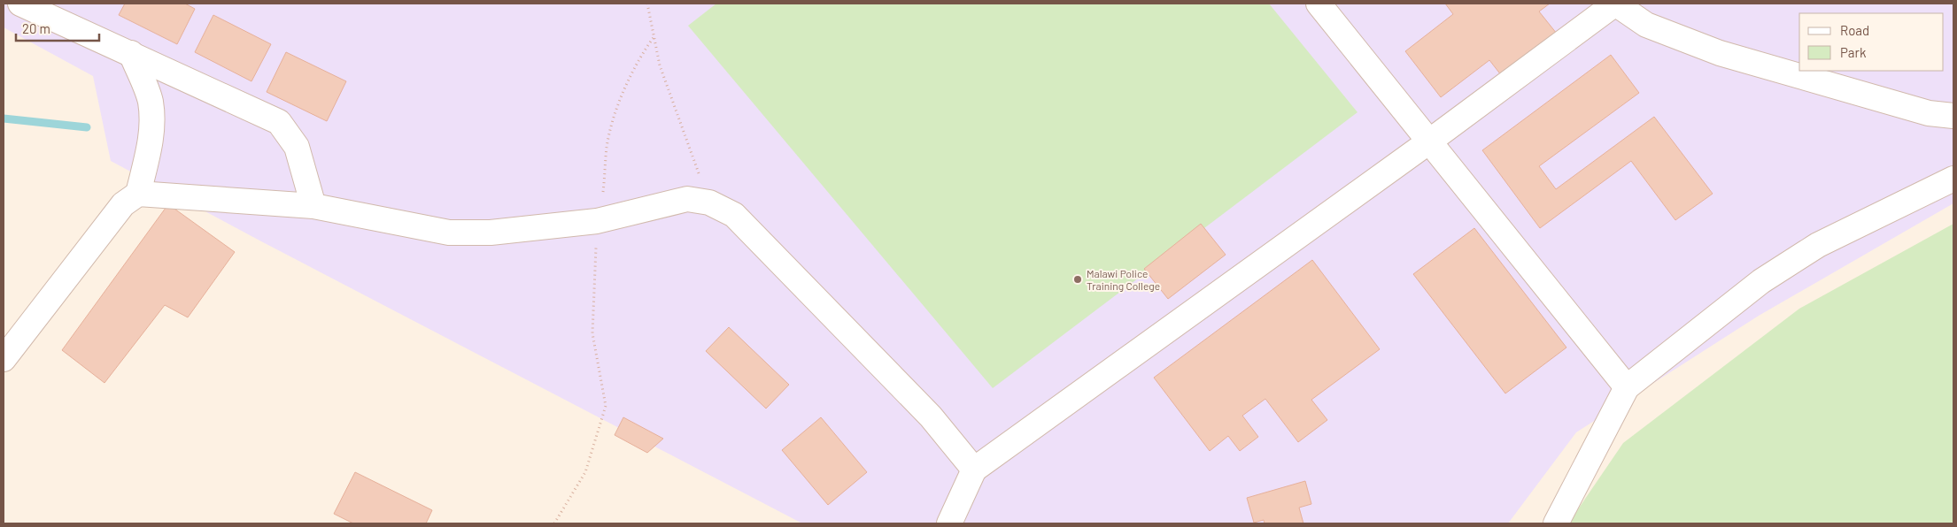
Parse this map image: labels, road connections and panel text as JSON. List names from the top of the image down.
{
  "places": ["Malawi Police Training College"],
  "legend": ["Road", "Park"],
  "scale_bar": "20 m"
}
